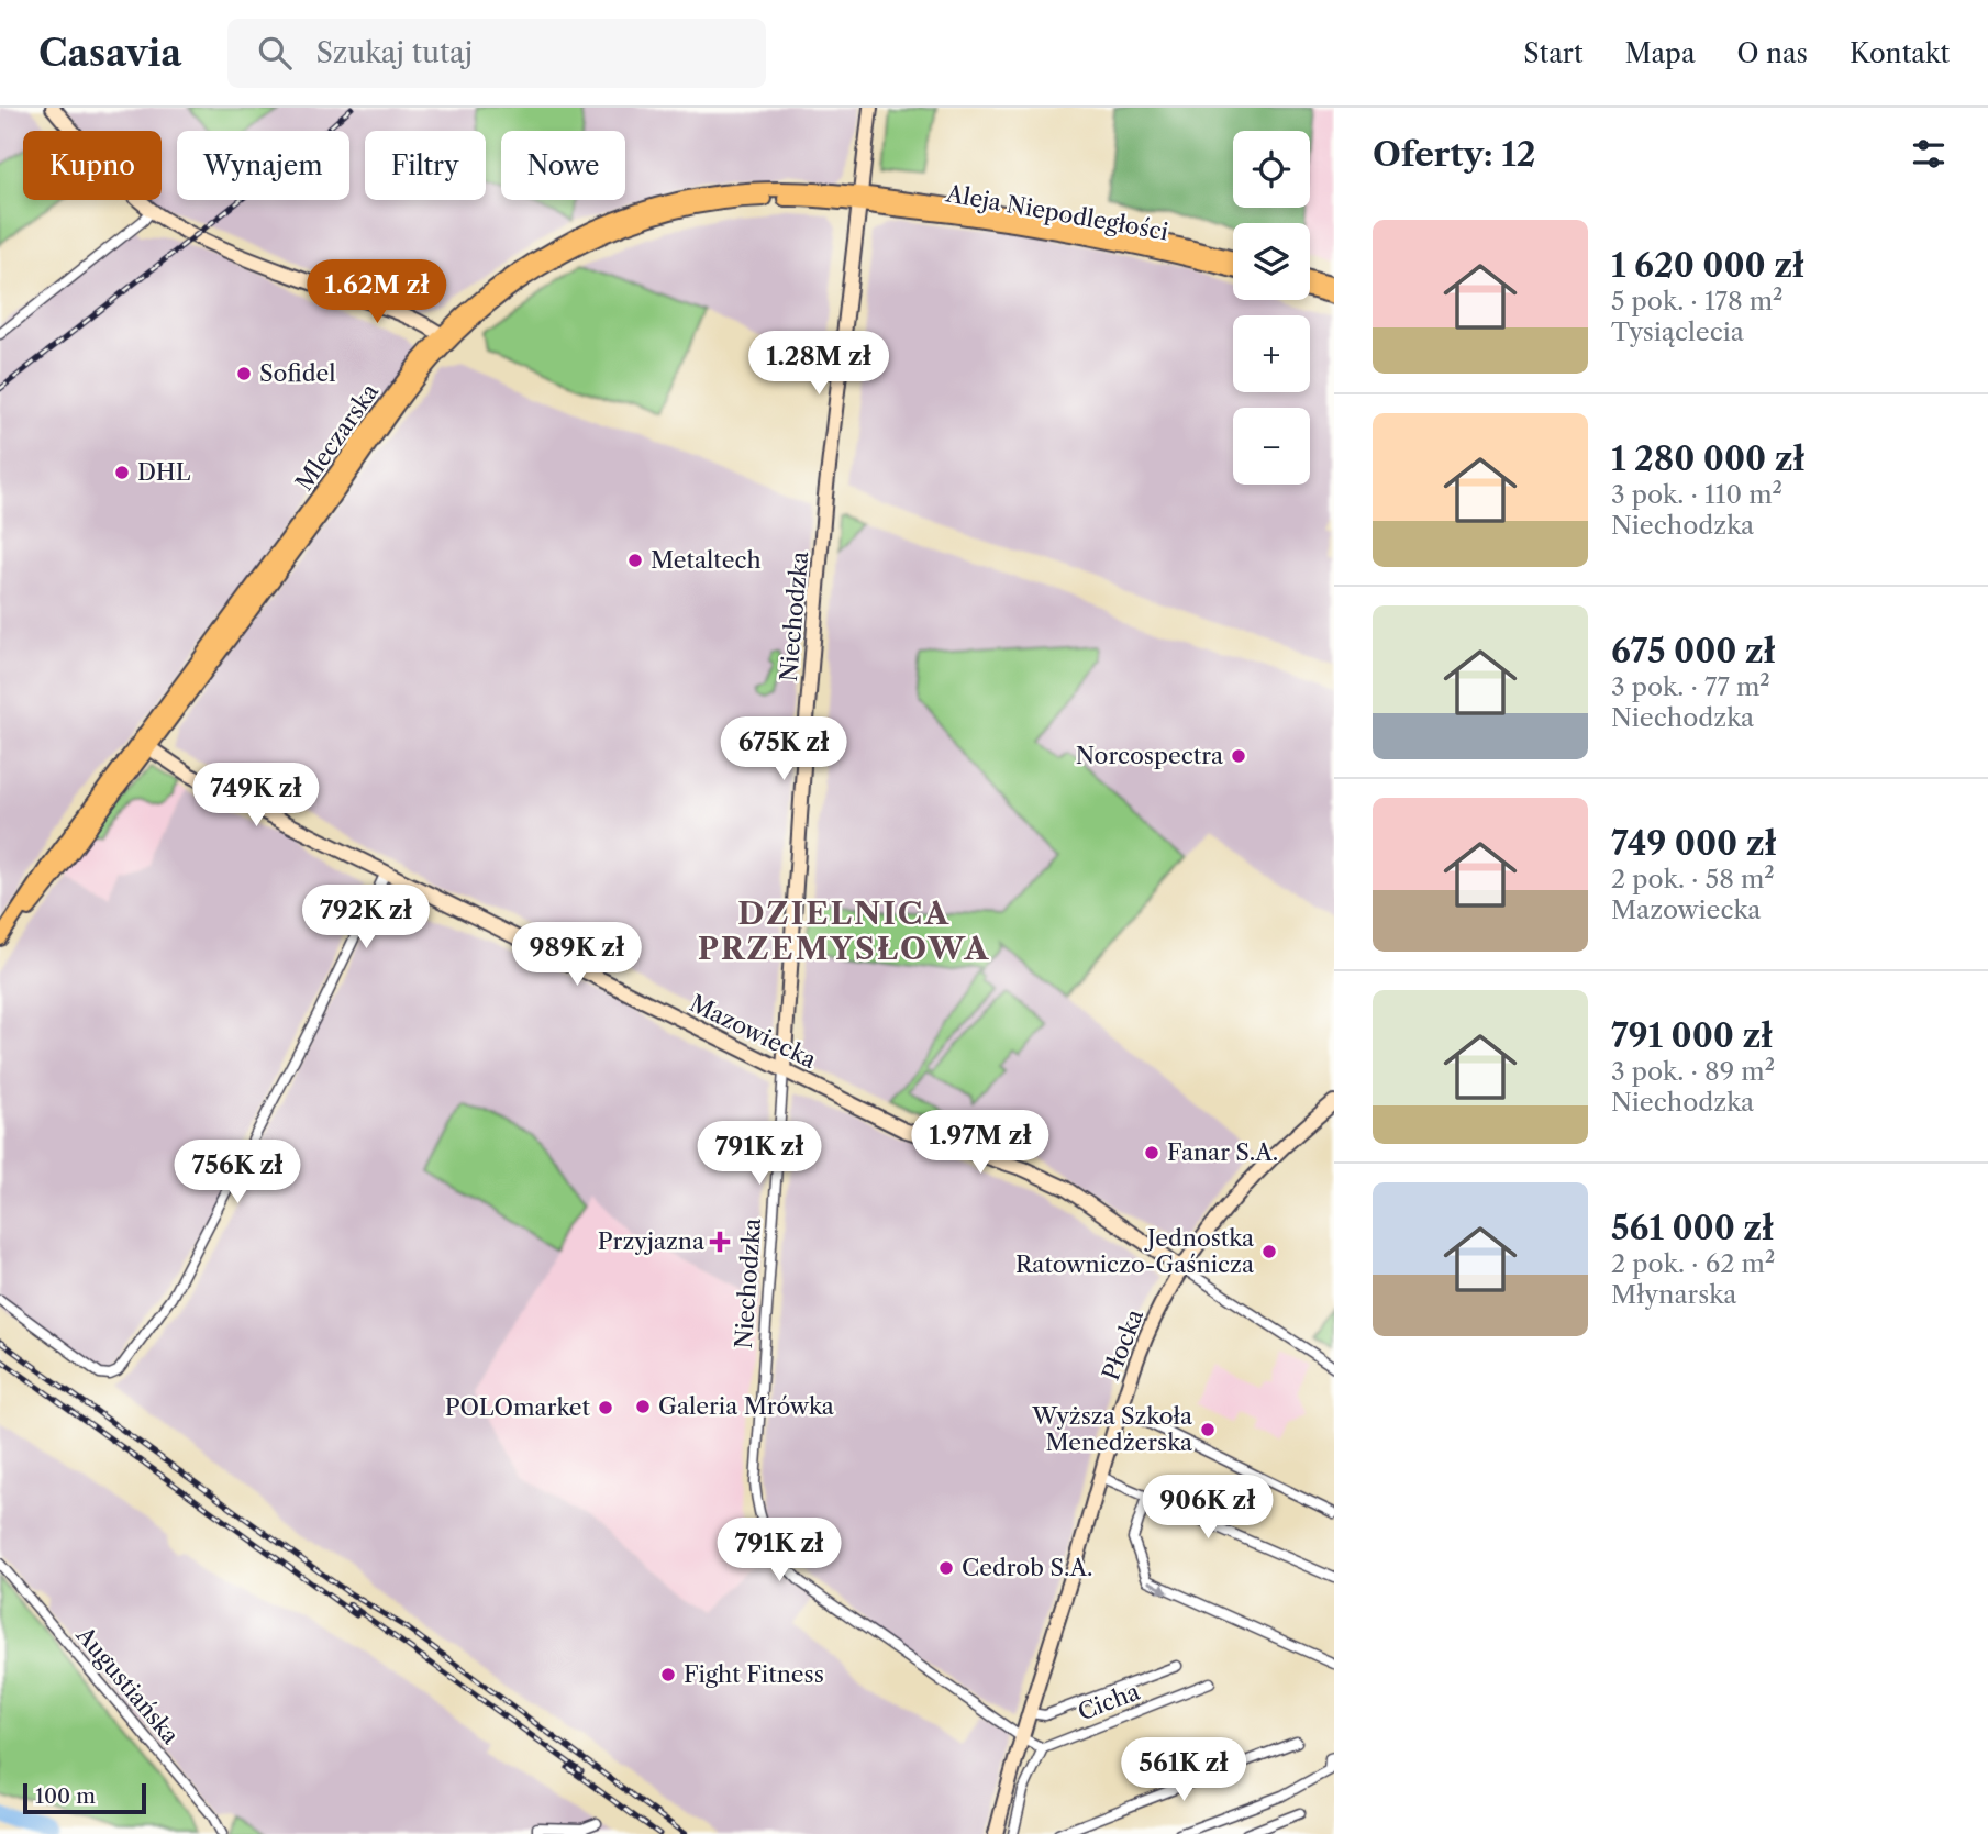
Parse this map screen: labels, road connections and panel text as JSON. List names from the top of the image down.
{
  "streets": {
    "main road": ["Aleja Niepodległości", "Mleczarska"],
    "street": [
      "Niechodzka",
      "Mazowiecka",
      "Płocka",
      "Augustiańska",
      "Cicha"
    ]
  },
  "crossings": [
    ["Aleja Niepodległości", "Mleczarska"],
    ["Aleja Niepodległości", "Niechodzka"],
    ["Mleczarska", "Niechodzka"],
    ["Mleczarska", "Mazowiecka"],
    ["Niechodzka", "Mazowiecka"],
    ["Niechodzka", "Płocka"],
    ["Mazowiecka", "Płocka"]
  ],
  "districts": ["DZIELNICA PRZEMYSŁOWA"],
  "places": {
    "other": [
      "Sofidel",
      "DHL",
      "Metaltech",
      "Norcospectra",
      "Fanar S.A.",
      "Jednostka Ratowniczo-Gaśnicza",
      "Galeria Mrówka",
      "POLOmarket",
      "Wyższa Szkoła Menedżerska",
      "Cedrob S.A.",
      "Fight Fitness"
    ],
    "health": ["Przyjazna"]
  },
  "scale_bar": "100 m",
  "page": {
    "header": "Casavia",
    "search": "Szukaj tutaj",
    "nav": [
      "Start",
      "Mapa",
      "O nas",
      "Kontakt"
    ],
    "heading": "Oferty: 12",
    "map_buttons": ["+", "−"],
    "chip": [
      "Kupno",
      "Wynajem",
      "Filtry",
      "Nowe"
    ],
    "list": [
      {
        "name": "1 620 000 zł",
        "note": "5 pok. · 178 m² · Tysiąclecia"
      },
      {
        "name": "1 280 000 zł",
        "note": "3 pok. · 110 m² · Niechodzka"
      },
      {
        "name": "675 000 zł",
        "note": "3 pok. · 77 m² · Niechodzka"
      },
      {
        "name": "749 000 zł",
        "note": "2 pok. · 58 m² · Mazowiecka"
      },
      {
        "name": "791 000 zł",
        "note": "3 pok. · 89 m² · Niechodzka"
      },
      {
        "name": "561 000 zł",
        "note": "2 pok. · 62 m² · Młynarska"
      }
    ],
    "price": [
      "1.62M zł",
      "1.28M zł",
      "675K zł",
      "749K zł",
      "792K zł",
      "989K zł",
      "1.97M zł",
      "791K zł",
      "756K zł",
      "906K zł",
      "791K zł",
      "561K zł"
    ],
    "scale": "100 m"
  }
}
